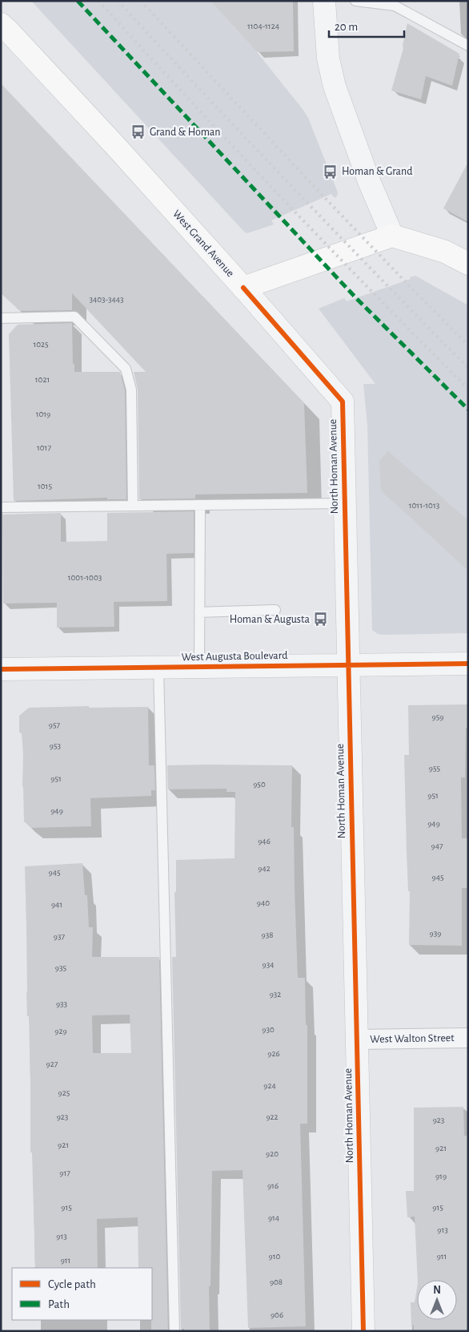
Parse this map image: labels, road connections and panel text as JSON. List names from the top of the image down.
{
  "streets": {
    "main road": ["West Grand Avenue"],
    "street": ["North Homan Avenue", "West Augusta Boulevard", "West Walton Street"]
  },
  "crossings": [
    ["West Grand Avenue", "North Homan Avenue"],
    ["North Homan Avenue", "West Augusta Boulevard"],
    ["North Homan Avenue", "West Walton Street"]
  ],
  "places": {
    "bus stop": ["Grand & Homan", "Homan & Grand", "Homan & Augusta"]
  },
  "house_numbers": [
    "1104-1124",
    "3403-3443",
    "1025",
    "1021",
    "1019",
    "1017",
    "1015",
    "1011-1013",
    "1001-1003",
    "959",
    "957",
    "953",
    "955",
    "951",
    "950",
    "951",
    "949",
    "949",
    "946",
    "947",
    "942",
    "945",
    "945",
    "940",
    "941",
    "939",
    "938",
    "937",
    "934",
    "935",
    "932",
    "933",
    "930",
    "929",
    "926",
    "927",
    "924",
    "925",
    "923",
    "922",
    "923",
    "921",
    "921",
    "920",
    "917",
    "919",
    "916",
    "915",
    "915",
    "914",
    "913",
    "913",
    "910",
    "911",
    "911",
    "908",
    "906"
  ],
  "legend": ["Cycle path", "Path"],
  "scale_bar": "20 m",
  "north": "top"
}
